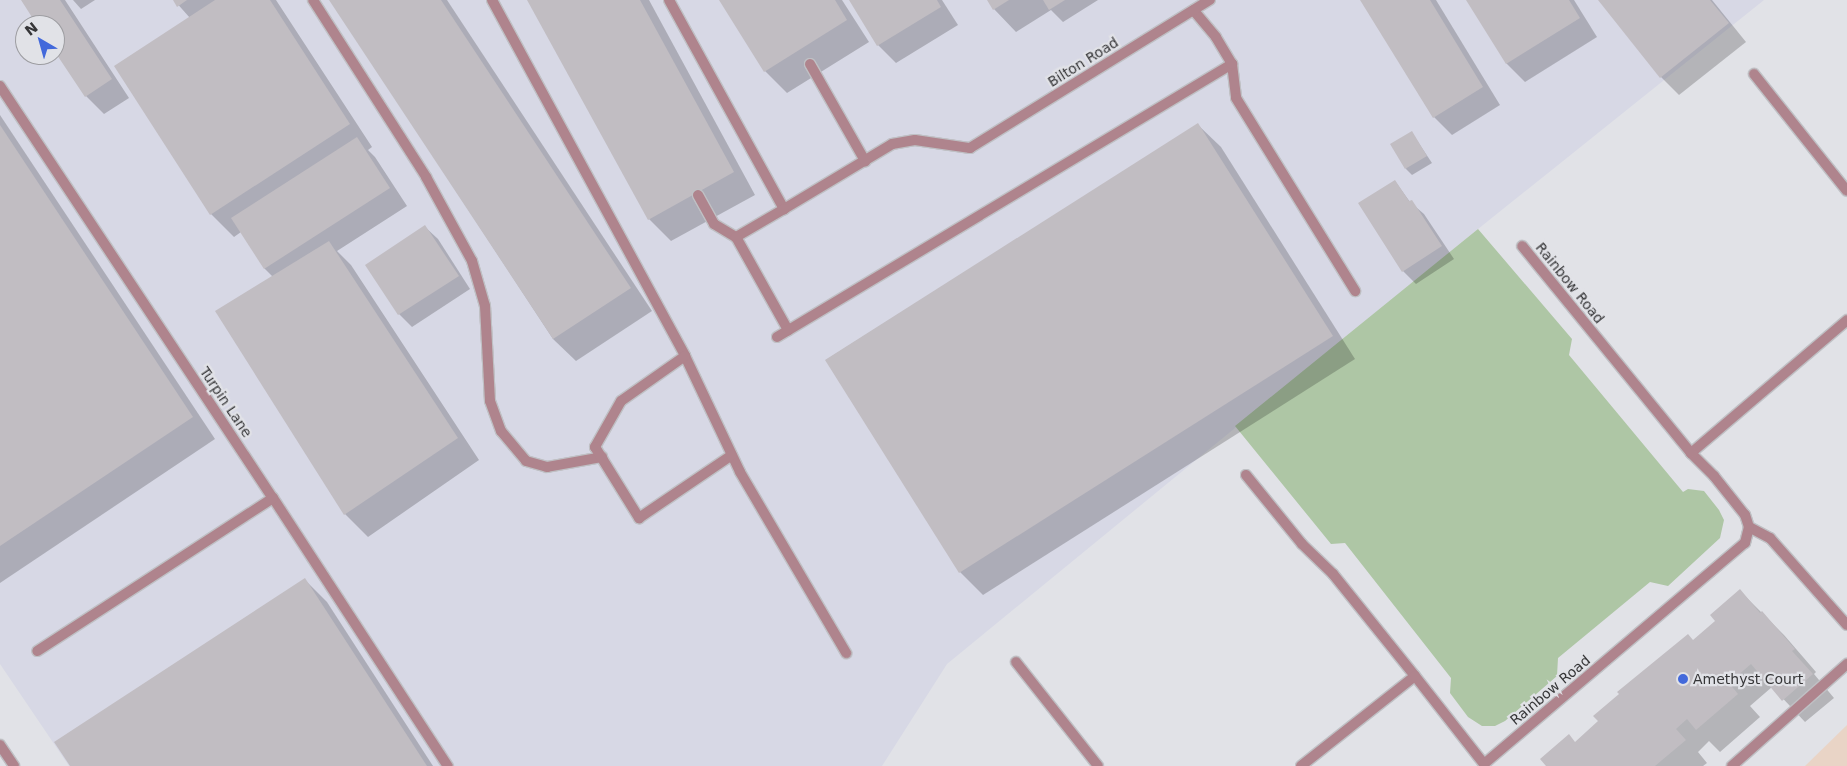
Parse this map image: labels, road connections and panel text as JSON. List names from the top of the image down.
{
  "streets": {
    "street": ["Bilton Road", "Rainbow Road", "Turpin Lane"]
  },
  "places": ["Amethyst Court"],
  "north": "top left"
}
